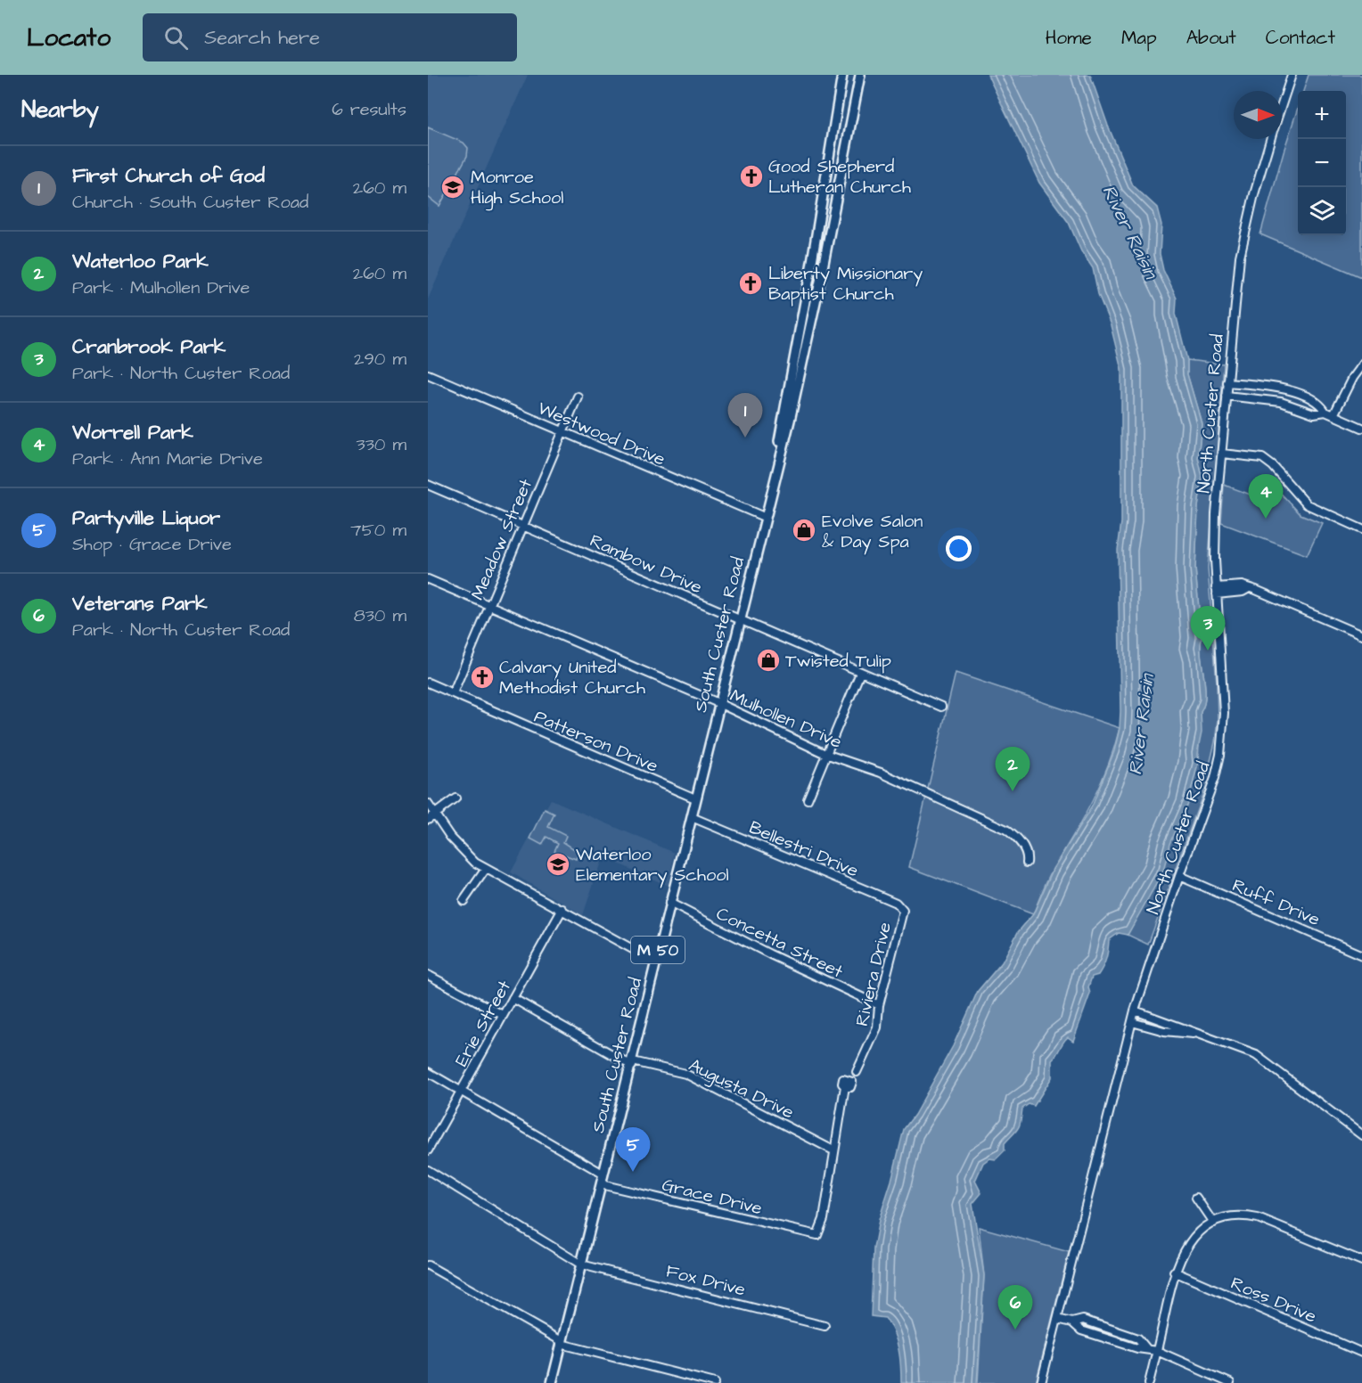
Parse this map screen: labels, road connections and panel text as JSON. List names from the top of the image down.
{
  "streets": {
    "main road": ["South Custer Road", "M 50"],
    "street": [
      "North Custer Road",
      "Westwood Drive",
      "Meadow Street",
      "Rambow Drive",
      "Mulhollen Drive",
      "Patterson Drive",
      "Bellestri Drive",
      "Ruff Drive",
      "Concetta Street",
      "Riviera Drive",
      "Erie Street",
      "Augusta Drive",
      "Grace Drive",
      "Fox Drive",
      "Ross Drive"
    ]
  },
  "crossings": [
    ["North Custer Road", "Ruff Drive"],
    ["Westwood Drive", "Meadow Street"],
    ["Westwood Drive", "South Custer Road"],
    ["Meadow Street", "Rambow Drive"],
    ["Meadow Street", "Mulhollen Drive"],
    ["Meadow Street", "Patterson Drive"],
    ["Rambow Drive", "South Custer Road"],
    ["South Custer Road", "Mulhollen Drive"],
    ["South Custer Road", "Patterson Drive"],
    ["South Custer Road", "Bellestri Drive"],
    ["South Custer Road", "Concetta Street"],
    ["South Custer Road", "Augusta Drive"],
    ["South Custer Road", "Grace Drive"],
    ["South Custer Road", "Fox Drive"],
    ["Bellestri Drive", "Riviera Drive"],
    ["Concetta Street", "Riviera Drive"],
    ["Erie Street", "Augusta Drive"],
    ["Augusta Drive", "Grace Drive"]
  ],
  "water": ["River Raisin"],
  "places": {
    "church": ["Good Shepherd Lutheran Church", "Liberty Missionary Baptist Church", "Calvary United Methodist Church"],
    "school or university": ["Monroe High School", "Waterloo Elementary School"],
    "shop": ["Evolve Salon & Day Spa", "Twisted Tulip"]
  },
  "north": "right",
  "page": {
    "header": "Locato",
    "search": "Search here",
    "nav": [
      "Home",
      "Map",
      "About",
      "Contact"
    ],
    "heading": ["Nearby", "6 results"],
    "map_buttons": ["+", "−"],
    "list": [
      {
        "mark": "1",
        "name": "First Church of God",
        "note": "Church · South Custer Road",
        "value": "260 m"
      },
      {
        "mark": "2",
        "name": "Waterloo Park",
        "note": "Park · Mulhollen Drive",
        "value": "260 m"
      },
      {
        "mark": "3",
        "name": "Cranbrook Park",
        "note": "Park · North Custer Road",
        "value": "290 m"
      },
      {
        "mark": "4",
        "name": "Worrell Park",
        "note": "Park · Ann Marie Drive",
        "value": "330 m"
      },
      {
        "mark": "5",
        "name": "Partyville Liquor",
        "note": "Shop · Grace Drive",
        "value": "750 m"
      },
      {
        "mark": "6",
        "name": "Veterans Park",
        "note": "Park · North Custer Road",
        "value": "830 m"
      }
    ],
    "pins": [
      "1",
      "4",
      "3",
      "2",
      "5",
      "6"
    ]
  }
}
